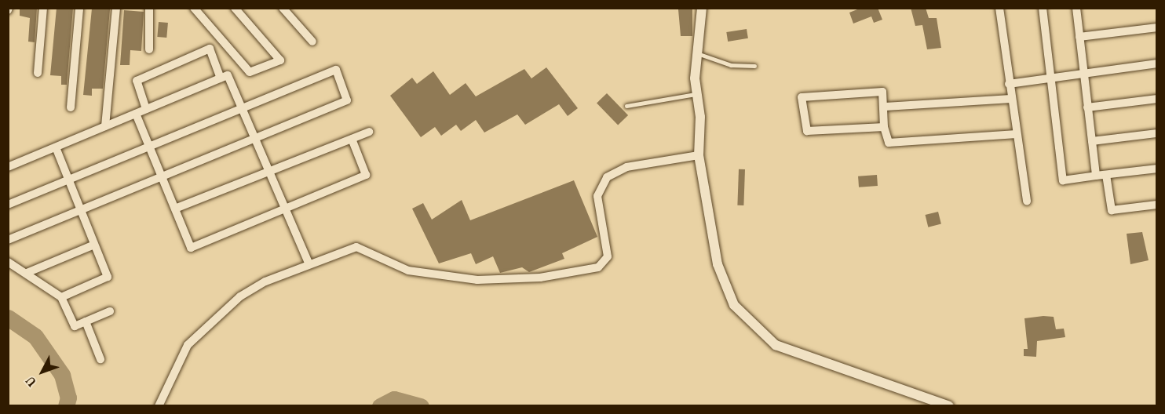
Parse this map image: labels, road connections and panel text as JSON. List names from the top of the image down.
{
  "north": "bottom left"
}
